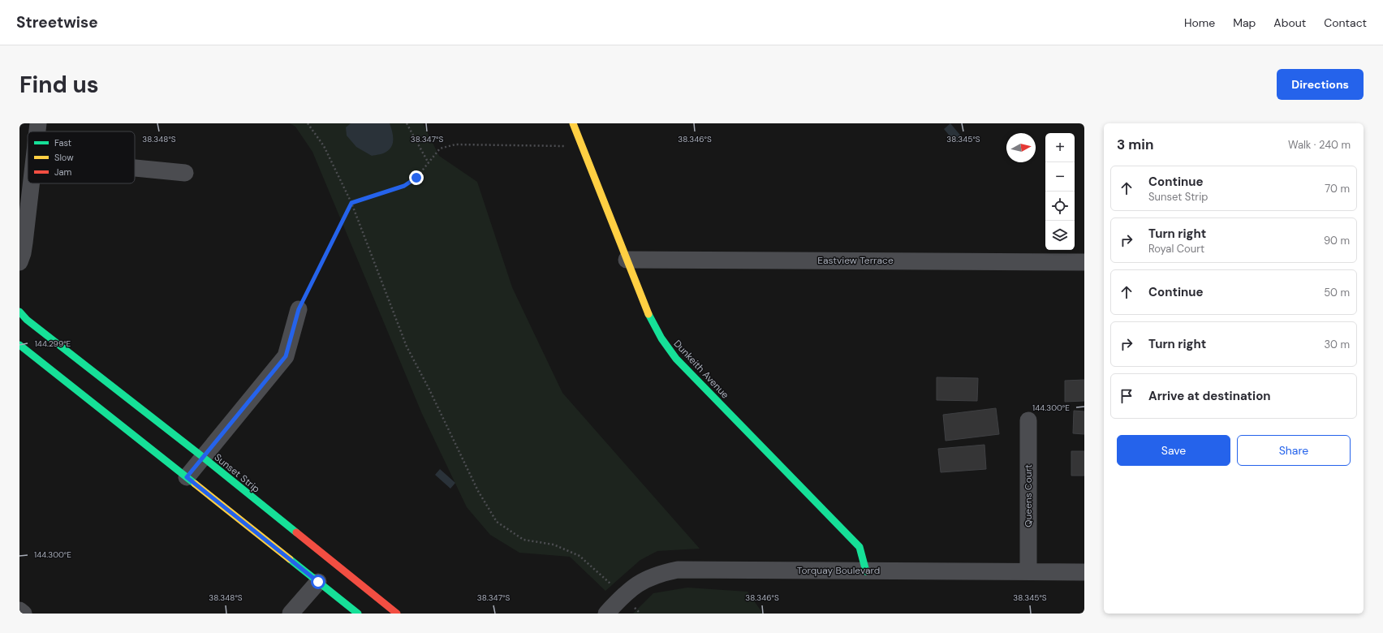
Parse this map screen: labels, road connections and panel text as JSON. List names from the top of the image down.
{
  "streets": {
    "street": [
      "Eastview Terrace",
      "Dunkeith Avenue",
      "Sunset Strip",
      "Queens Court",
      "Torquay Boulevard"
    ]
  },
  "crossings": [
    ["Eastview Terrace", "Dunkeith Avenue"],
    ["Dunkeith Avenue", "Torquay Boulevard"],
    ["Queens Court", "Torquay Boulevard"]
  ],
  "legend": ["Fast", "Slow", "Jam"],
  "north": "right",
  "page": {
    "header": "Streetwise",
    "nav": [
      "Home",
      "Map",
      "About",
      "Contact"
    ],
    "buttons": [
      "Directions",
      ["Save", "Share"]
    ],
    "title": "Find us",
    "heading": ["3 min", "Walk · 240 m"],
    "map_buttons": ["+", "−"],
    "list": [
      ["Continue", "Sunset Strip", "70 m"],
      ["Turn right", "Royal Court", "90 m"],
      ["Continue", "50 m"],
      ["Turn right", "30 m"],
      "Arrive at destination"
    ]
  },
  "coordinates": [
    "38.348°S",
    "38.347°S",
    "38.346°S",
    "38.345°S",
    "144.299°E",
    "144.300°E"
  ]
}
